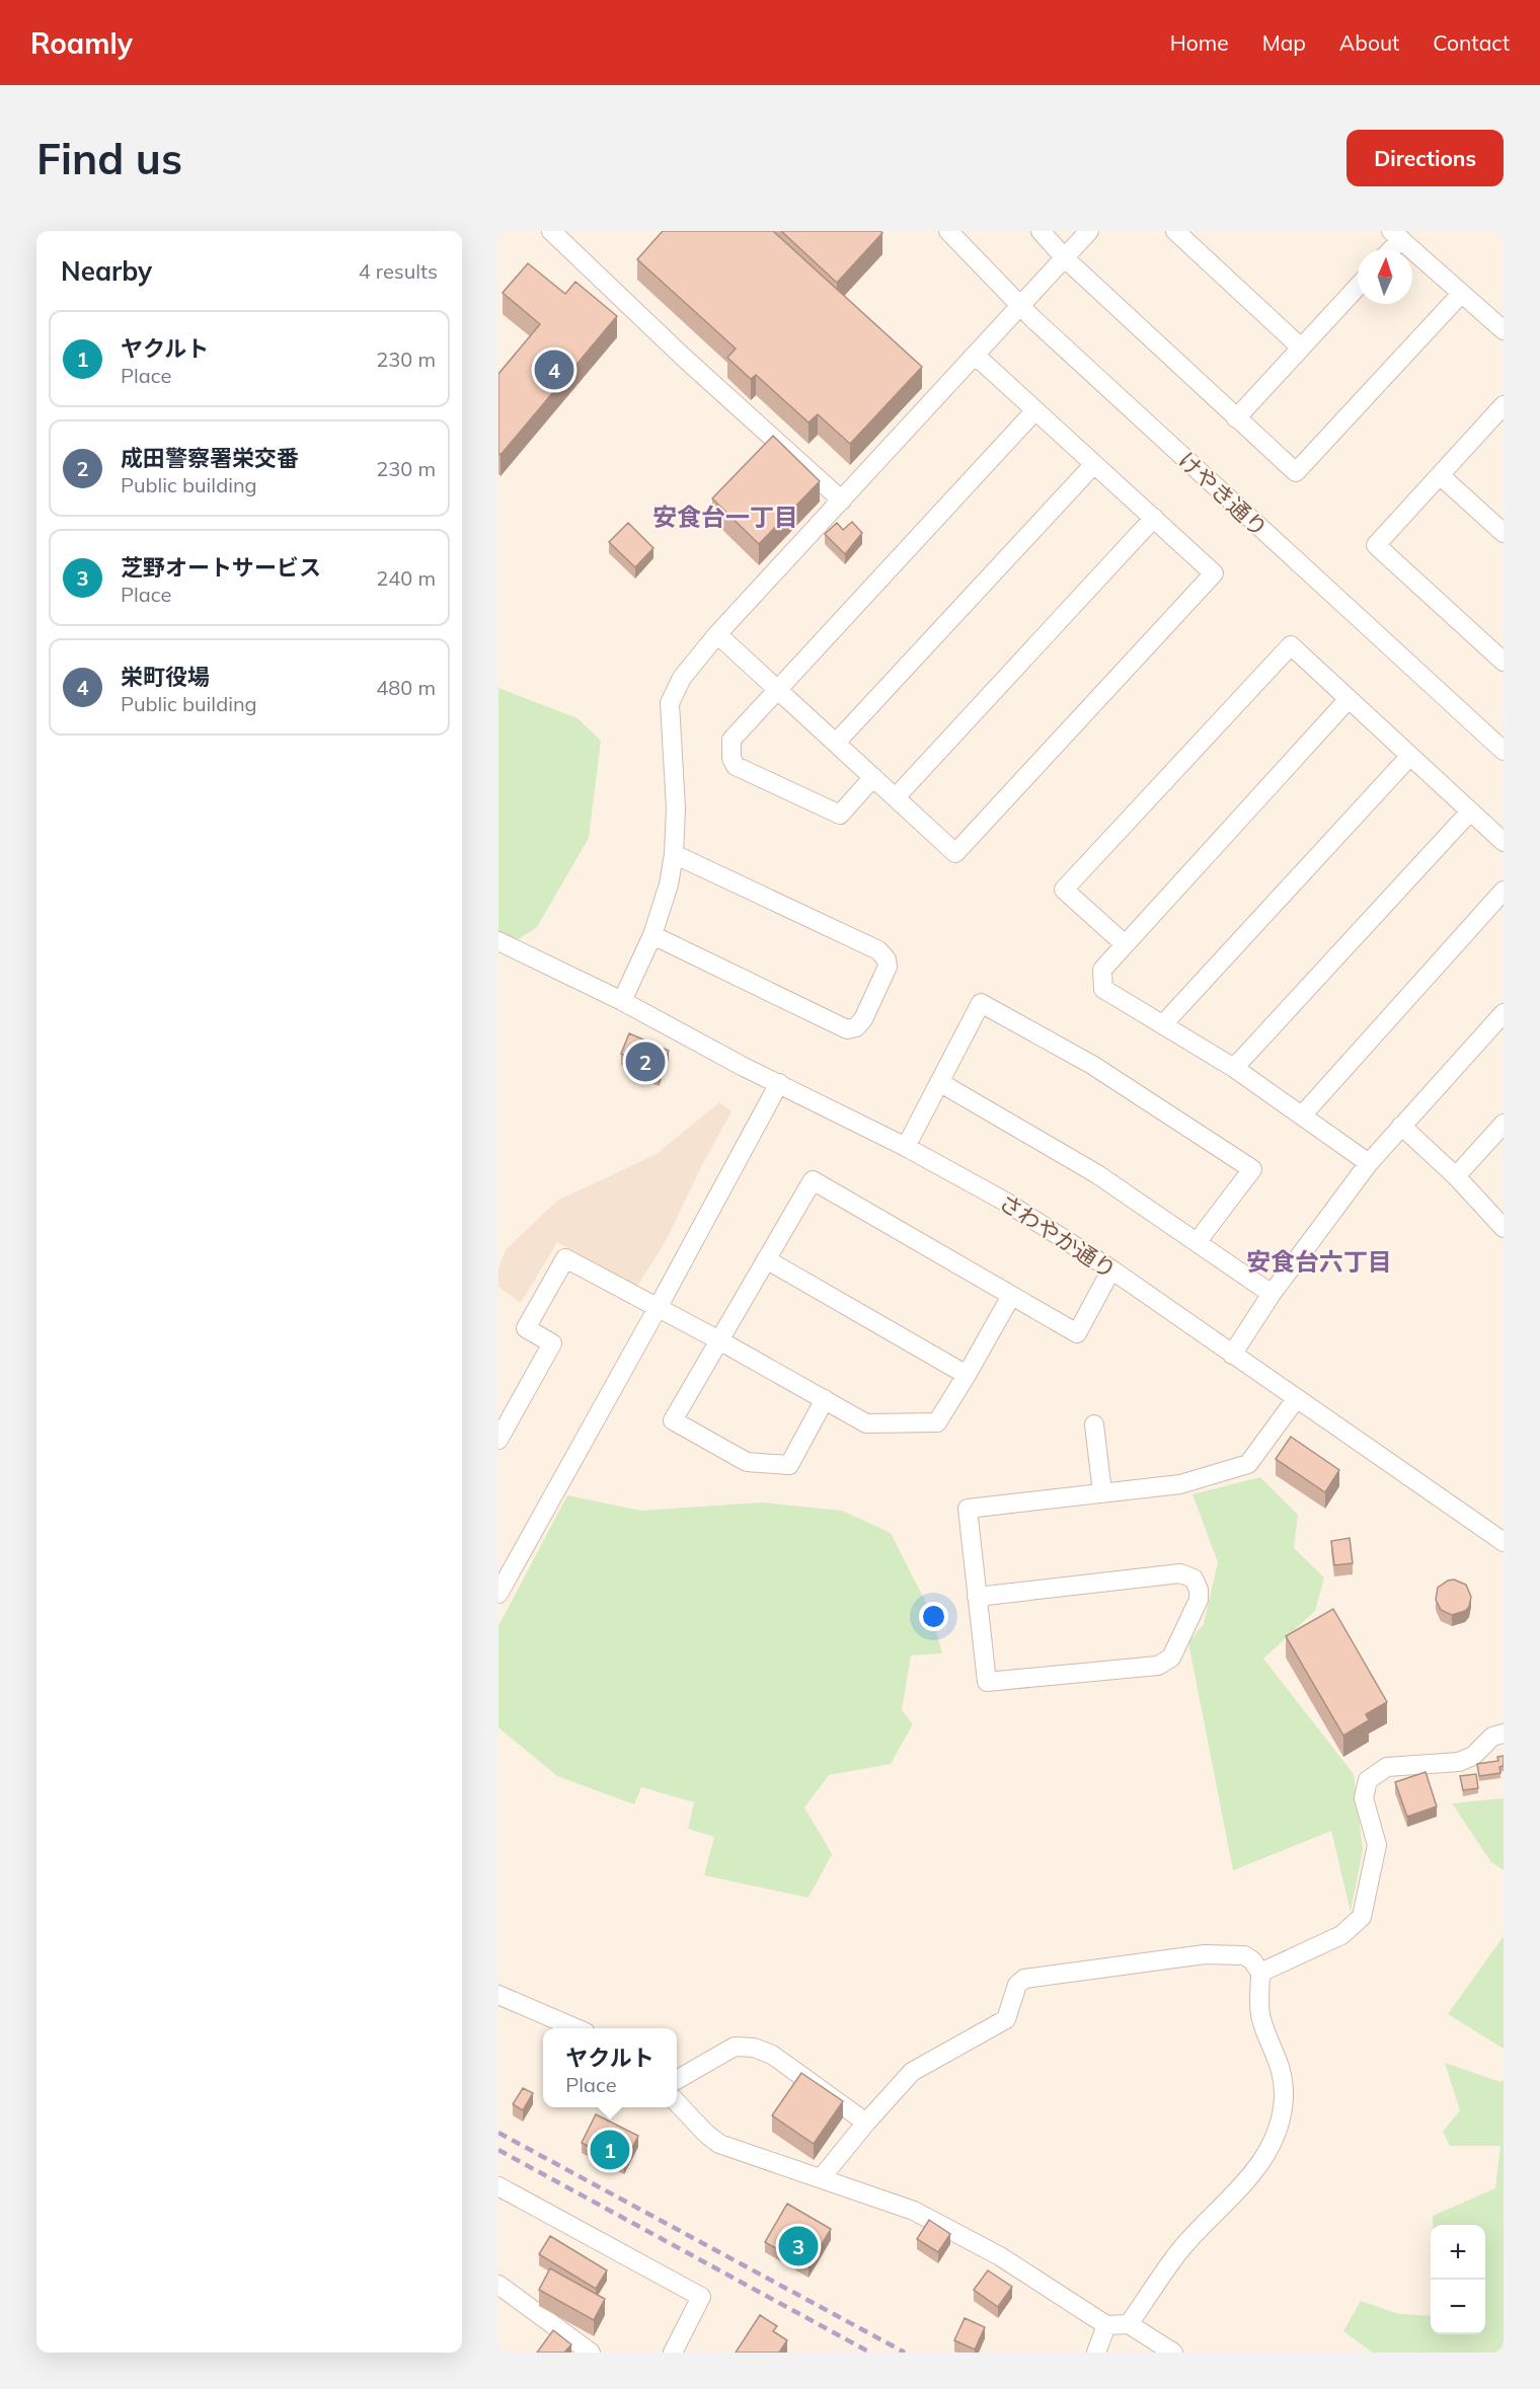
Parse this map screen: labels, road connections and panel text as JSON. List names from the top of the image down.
{
  "streets": {
    "street": ["けやき通り", "さわやか通り"]
  },
  "districts": ["安食台一丁目", "安食台六丁目"],
  "north": "top",
  "page": {
    "header": "Roamly",
    "nav": [
      "Home",
      "Map",
      "About",
      "Contact"
    ],
    "buttons": "Directions",
    "title": "Find us",
    "heading": ["Nearby", "4 results"],
    "list": [
      {
        "mark": "1",
        "name": "ヤクルト",
        "note": "Place",
        "value": "230 m"
      },
      {
        "mark": "2",
        "name": "成田警察署栄交番",
        "note": "Public building",
        "value": "230 m"
      },
      {
        "mark": "3",
        "name": "芝野オートサービス",
        "note": "Place",
        "value": "240 m"
      },
      {
        "mark": "4",
        "name": "栄町役場",
        "note": "Public building",
        "value": "480 m"
      }
    ],
    "pins": [
      "4",
      "2",
      "1",
      "3"
    ],
    "popup": ["ヤクルト", "Place"],
    "map_buttons": ["+", "−"]
  }
}
